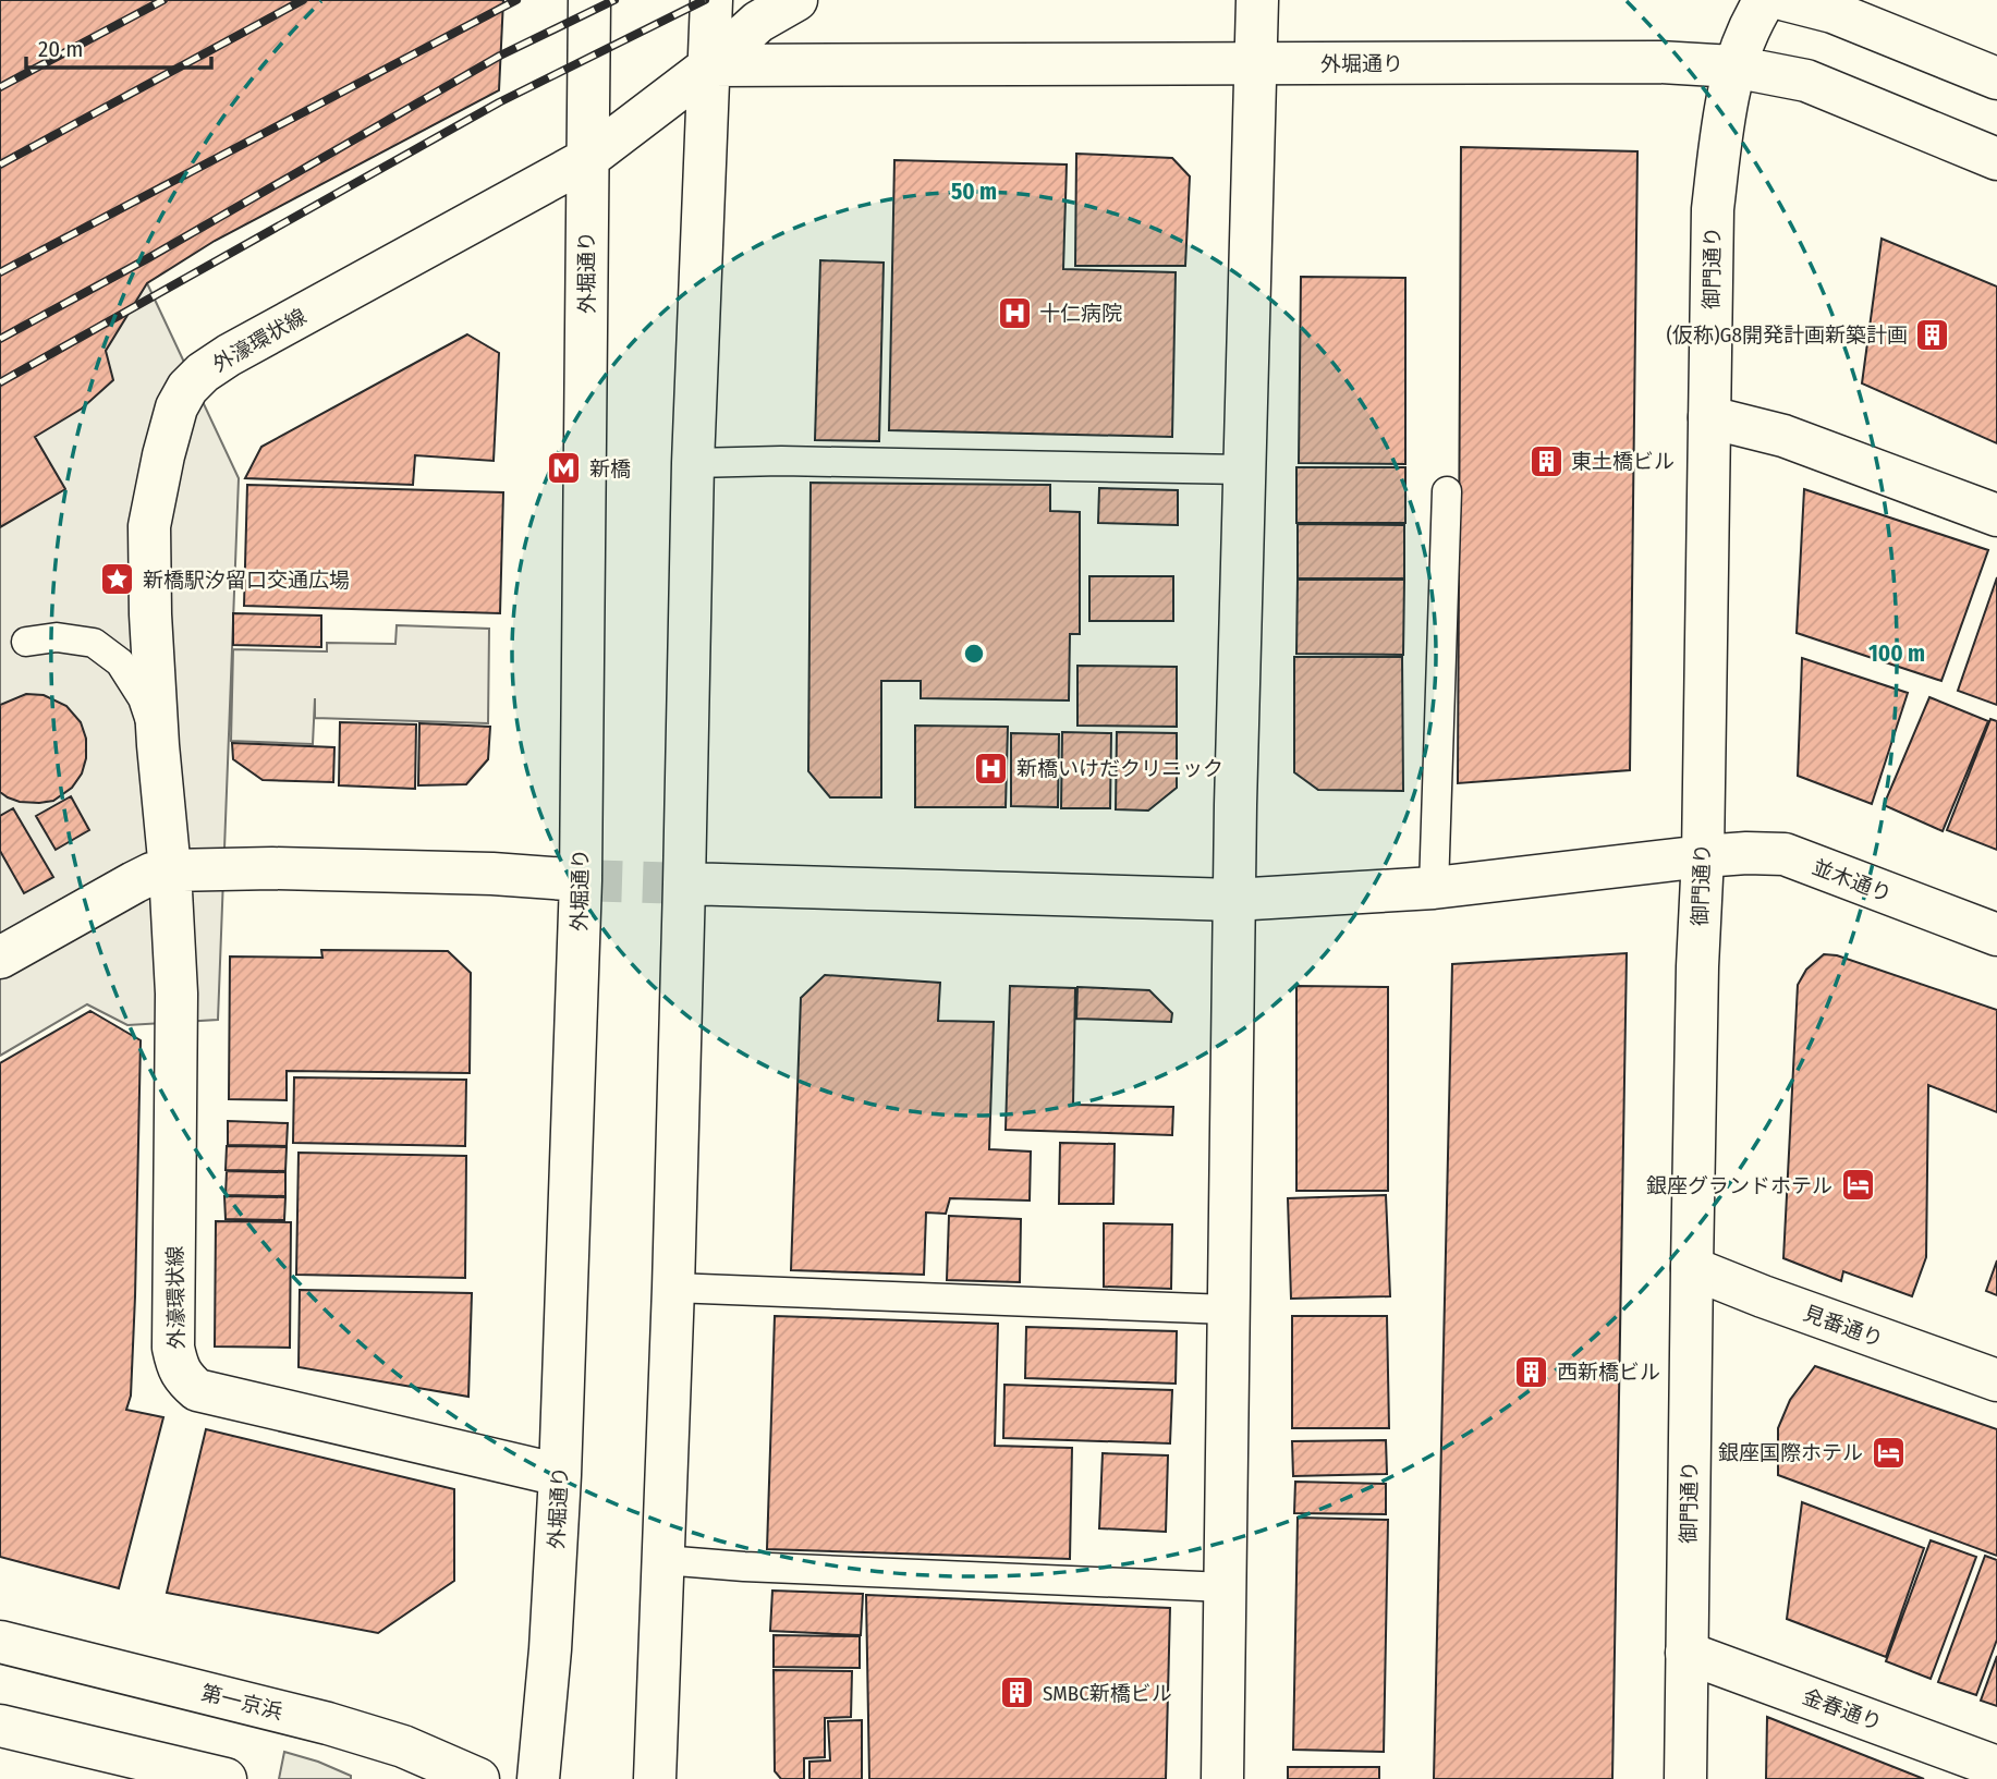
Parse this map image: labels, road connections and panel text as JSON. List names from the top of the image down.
{
  "streets": {
    "main road": [
      "外堀通り",
      "御門通り",
      "外濠環状線",
      "並木通り",
      "見番通り",
      "第一京浜",
      "金春通り"
    ]
  },
  "crossings": [
    ["外堀通り", "御門通り"],
    ["外堀通り", "外濠環状線"],
    ["御門通り", "並木通り"],
    ["御門通り", "見番通り"],
    ["御門通り", "金春通り"]
  ],
  "places": {
    "hospital": ["十仁病院", "新橋いけだクリニック"],
    "building": [
      "(仮称)G8開発計画新築計画",
      "東土橋ビル",
      "西新橋ビル",
      "SMBC新橋ビル"
    ],
    "metro station": ["新橋"],
    "place": ["新橋駅汐留口交通広場"],
    "hotel": ["銀座グランドホテル", "銀座国際ホテル"]
  },
  "scale_bar": "20 m",
  "rings": ["50 m", "100 m"]
}
